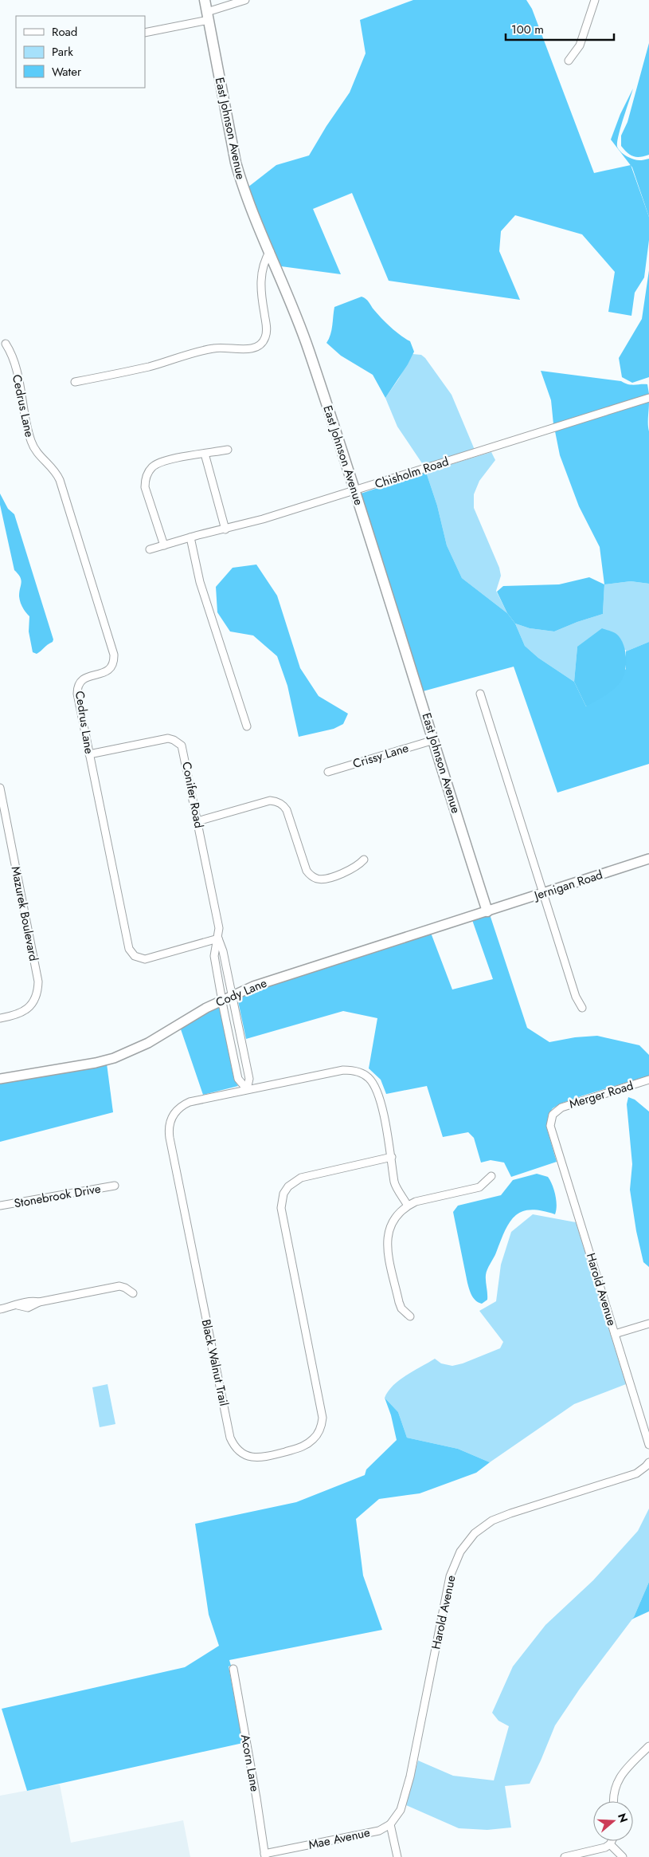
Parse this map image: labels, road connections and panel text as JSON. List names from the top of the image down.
{
  "streets": {
    "main road": ["East Johnson Avenue"],
    "street": [
      "Cedrus Lane",
      "Chisholm Road",
      "Crissy Lane",
      "Conifer Road",
      "Jernigan Road",
      "Mazurek Boulevard",
      "Cody Lane",
      "Merger Road",
      "Stonebrook Drive",
      "Harold Avenue",
      "Black Walnut Trail",
      "Acorn Lane",
      "Mae Avenue"
    ]
  },
  "crossings": [
    ["East Johnson Avenue", "Chisholm Road"],
    ["East Johnson Avenue", "Crissy Lane"],
    ["East Johnson Avenue", "Jernigan Road"],
    ["East Johnson Avenue", "Cody Lane"],
    ["Cedrus Lane", "Conifer Road"],
    ["Conifer Road", "Cody Lane"],
    ["Conifer Road", "Black Walnut Trail"],
    ["Jernigan Road", "Cody Lane"],
    ["Merger Road", "Harold Avenue"],
    ["Harold Avenue", "Mae Avenue"],
    ["Acorn Lane", "Mae Avenue"]
  ],
  "legend": ["Road", "Park", "Water"],
  "scale_bar": "100 m",
  "north": "right"
}
